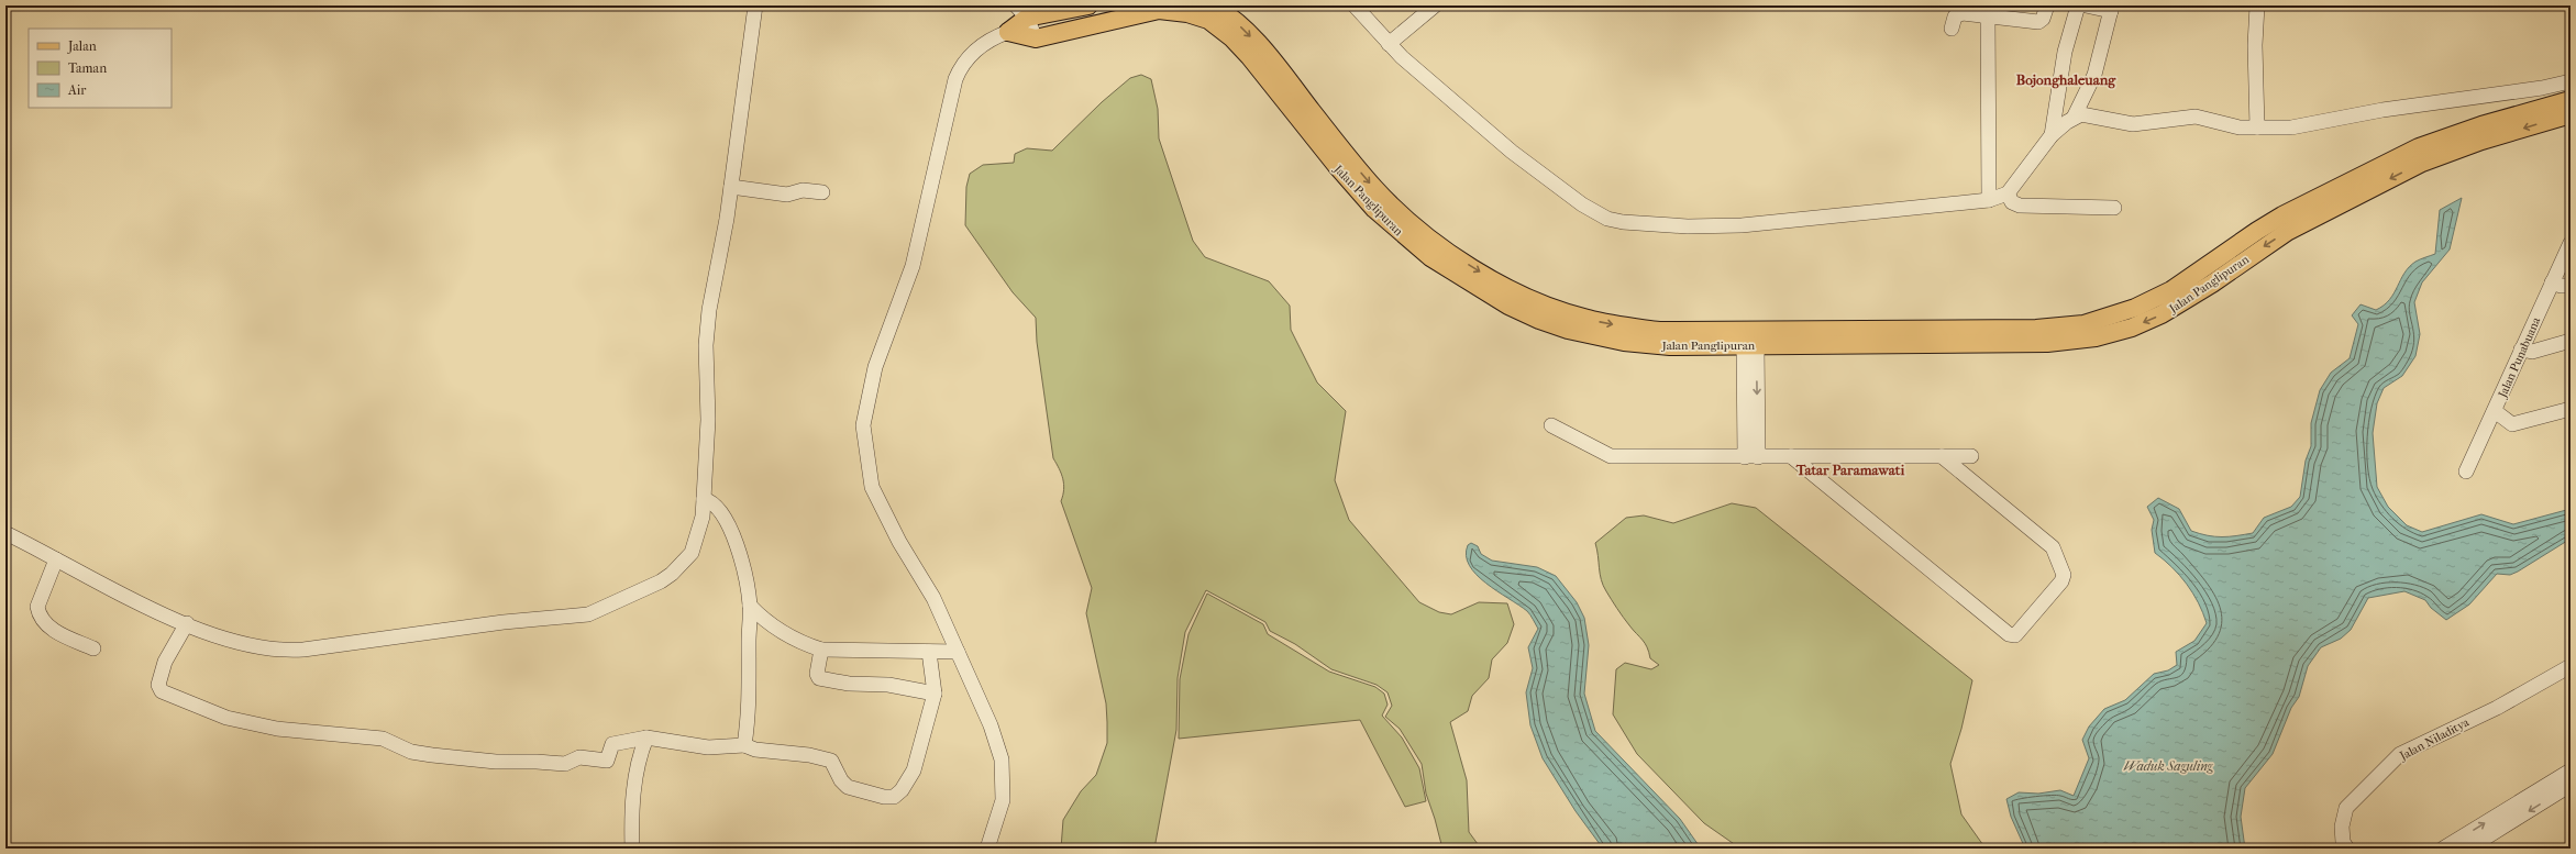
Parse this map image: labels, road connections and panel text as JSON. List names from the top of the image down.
{
  "streets": {
    "main road": ["Jalan Panglipuran"],
    "street": ["Jalan Punabuana", "Jalan Niladitya"]
  },
  "districts": ["Bojonghaleuang", "Tatar Paramawati"],
  "water": ["Waduk Saguling"],
  "legend": ["Jalan", "Taman", "Air"]
}
